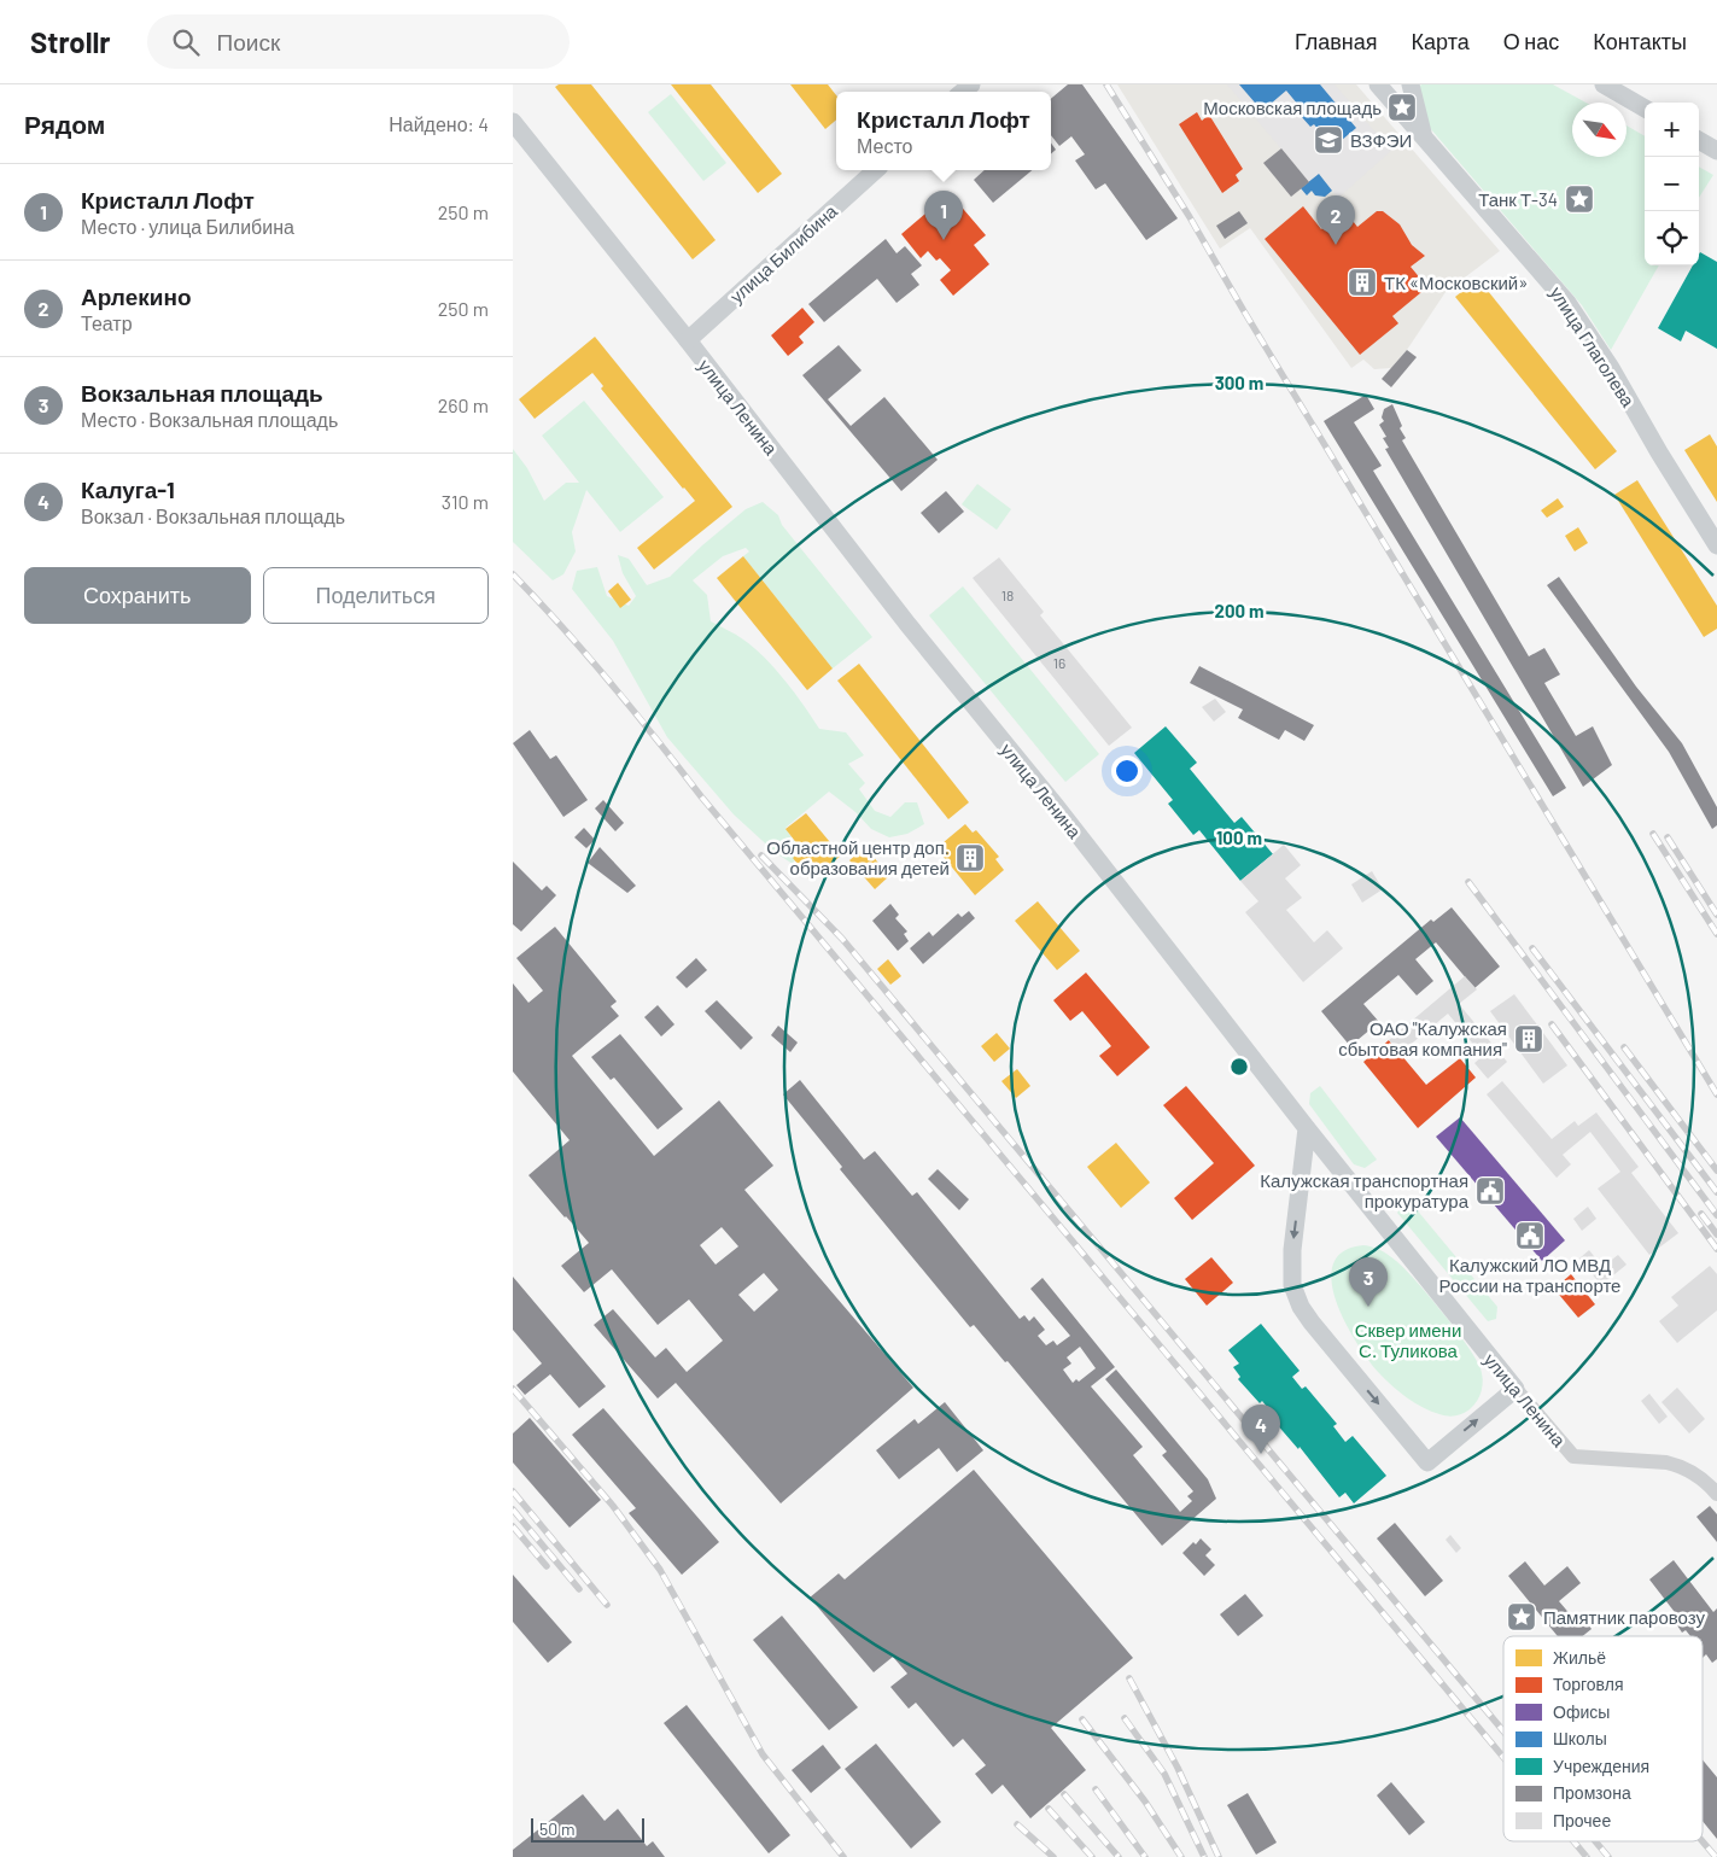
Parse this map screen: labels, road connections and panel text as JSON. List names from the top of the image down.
{
  "streets": {
    "main road": ["улица Билибина", "улица Глаголева", "улица Ленина"]
  },
  "crossings": [
    ["улица Билибина", "улица Ленина"]
  ],
  "parks": ["Сквер имени С. Туликова"],
  "places": {
    "place": ["Московская площадь", "Танк Т-34", "Памятник паровозу"],
    "school or university": ["ВЗФЭИ"],
    "building": ["ТК «Московский»", "Областной центр доп. образования детей", "ОАО \"Калужская сбытовая компания\""],
    "public building": ["Калужская транспортная прокуратура", "Калужский ЛО МВД России на транспорте"]
  },
  "house_numbers": ["18", "16"],
  "legend": [
    "Жильё",
    "Торговля",
    "Офисы",
    "Школы",
    "Учреждения",
    "Промзона",
    "Прочее"
  ],
  "scale_bar": "50 m",
  "north": "bottom right",
  "page": {
    "header": "Strollr",
    "search": "Поиск",
    "nav": [
      "Главная",
      "Карта",
      "О нас",
      "Контакты"
    ],
    "heading": ["Рядом", "Найдено: 4"],
    "popup": ["Кристалл Лофт", "Место"],
    "map_buttons": ["+", "−"],
    "list": [
      {
        "mark": "1",
        "name": "Кристалл Лофт",
        "note": "Место · улица Билибина",
        "value": "250 m"
      },
      {
        "mark": "2",
        "name": "Арлекино",
        "note": "Театр",
        "value": "250 m"
      },
      {
        "mark": "3",
        "name": "Вокзальная площадь",
        "note": "Место · Вокзальная площадь",
        "value": "260 m"
      },
      {
        "mark": "4",
        "name": "Калуга-1",
        "note": "Вокзал · Вокзальная площадь",
        "value": "310 m"
      }
    ],
    "pins": [
      "1",
      "2",
      "3",
      "4"
    ],
    "buttons": ["Сохранить", "Поделиться"],
    "scale": "50 m"
  },
  "rings": ["300 m", "200 m", "100 m"]
}
